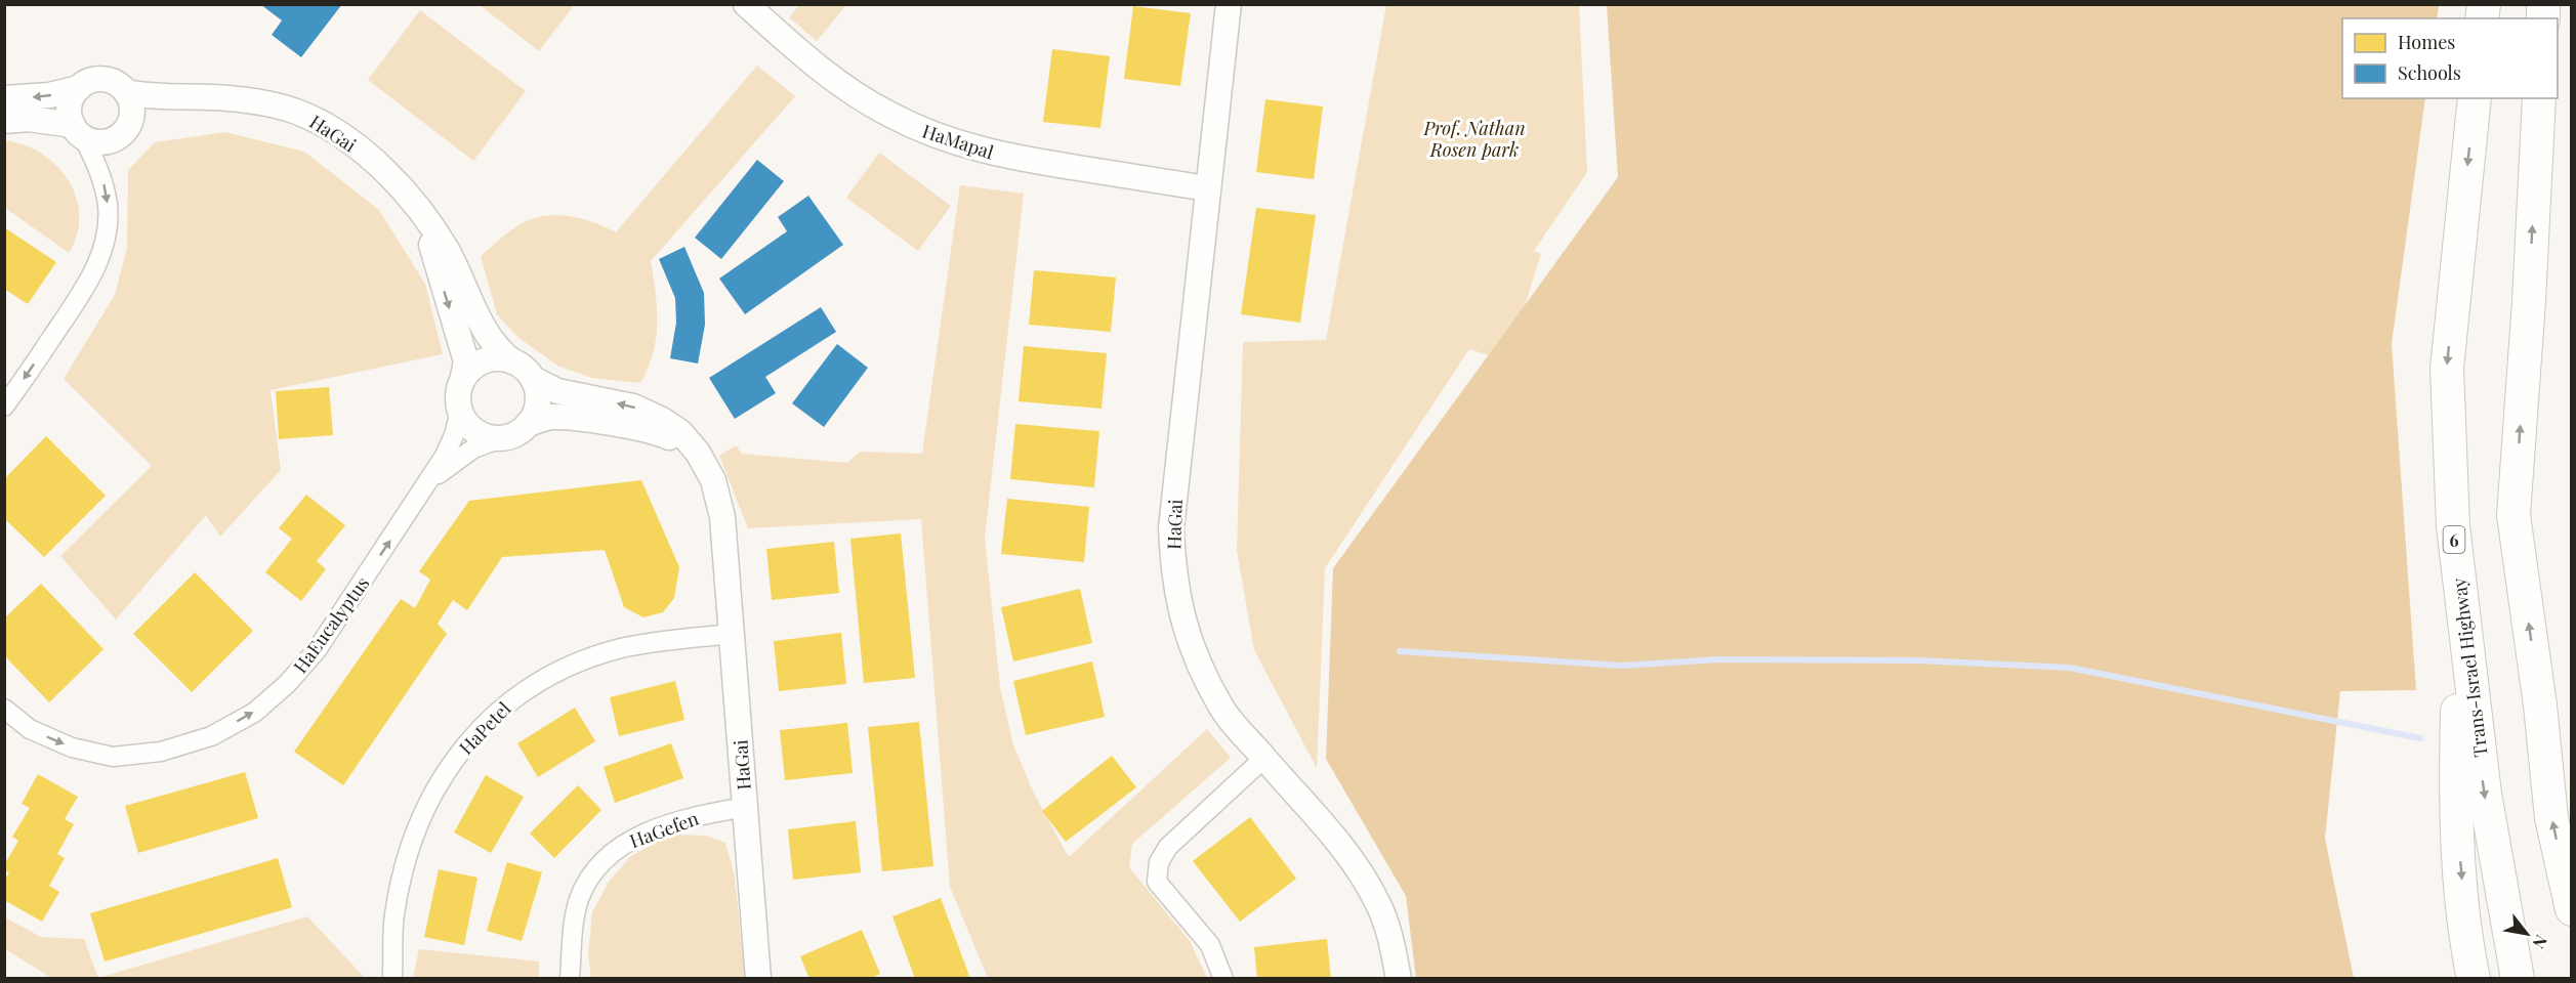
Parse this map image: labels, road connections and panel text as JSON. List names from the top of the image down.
{
  "streets": {
    "highway": ["6", "Trans-Israel Highway"],
    "street": [
      "HaGai",
      "HaMapal",
      "HaEucalyptus",
      "HaPetel",
      "HaGefen"
    ]
  },
  "crossings": [
    ["HaGai", "HaMapal"],
    ["HaGai", "HaEucalyptus"],
    ["HaGai", "HaPetel"],
    ["HaGai", "HaGefen"]
  ],
  "one_way": ["HaEucalyptus"],
  "parks": ["Prof. Nathan Rosen park"],
  "legend": ["Homes", "Schools"],
  "north": "bottom right"
}
